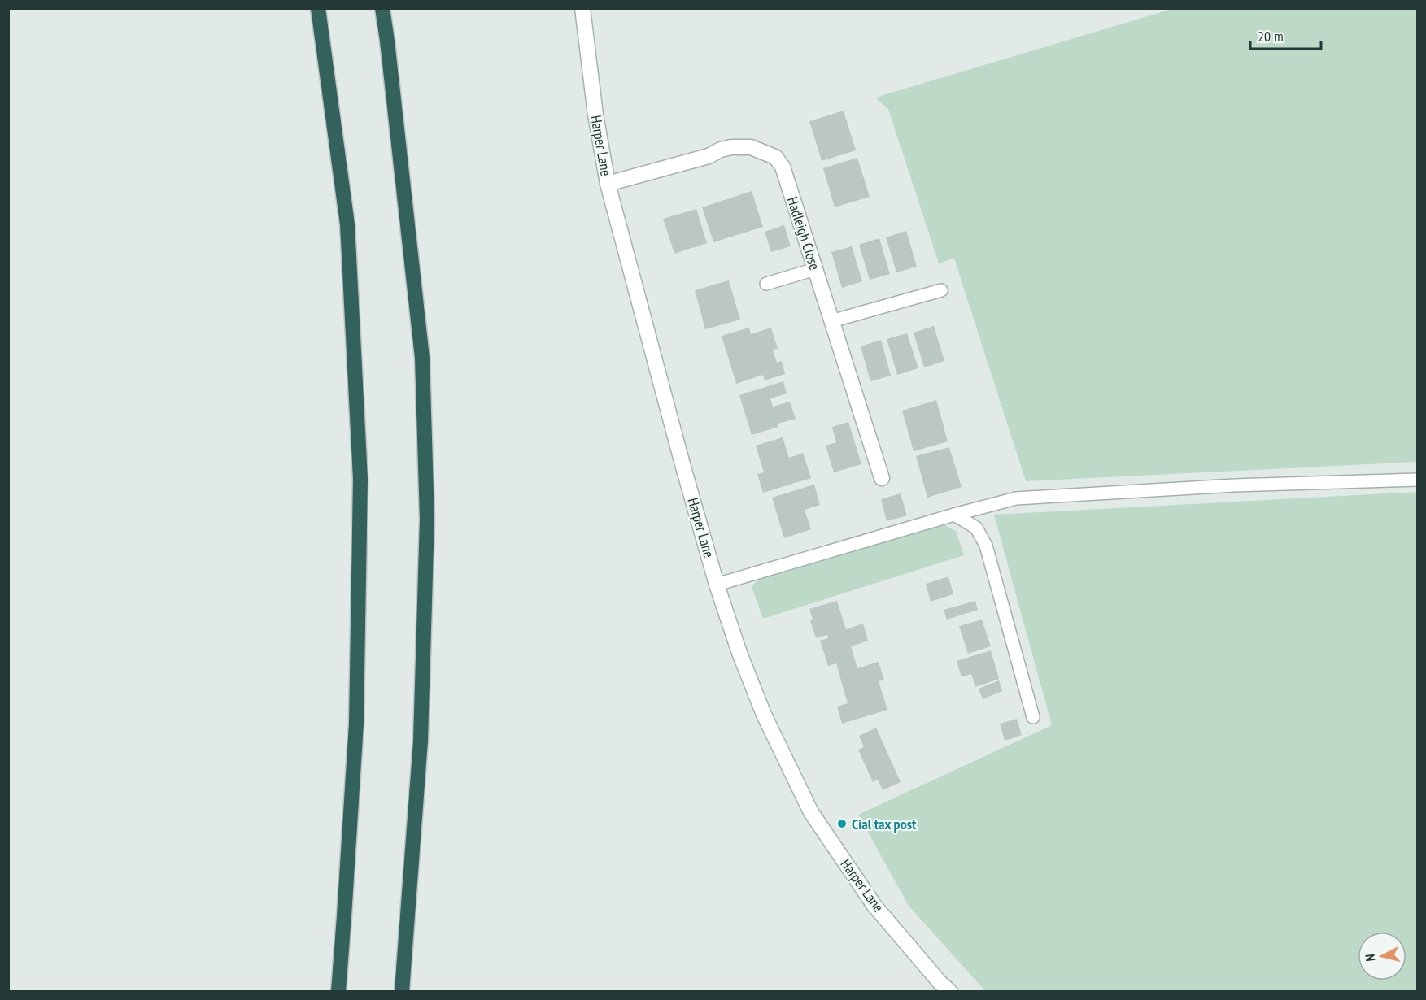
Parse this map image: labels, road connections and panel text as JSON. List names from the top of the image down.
{
  "streets": {
    "main road": ["Harper Lane", "Hadleigh Close"]
  },
  "crossings": [
    ["Harper Lane", "Hadleigh Close"]
  ],
  "places": ["Cial tax post"],
  "scale_bar": "20 m",
  "north": "left"
}
